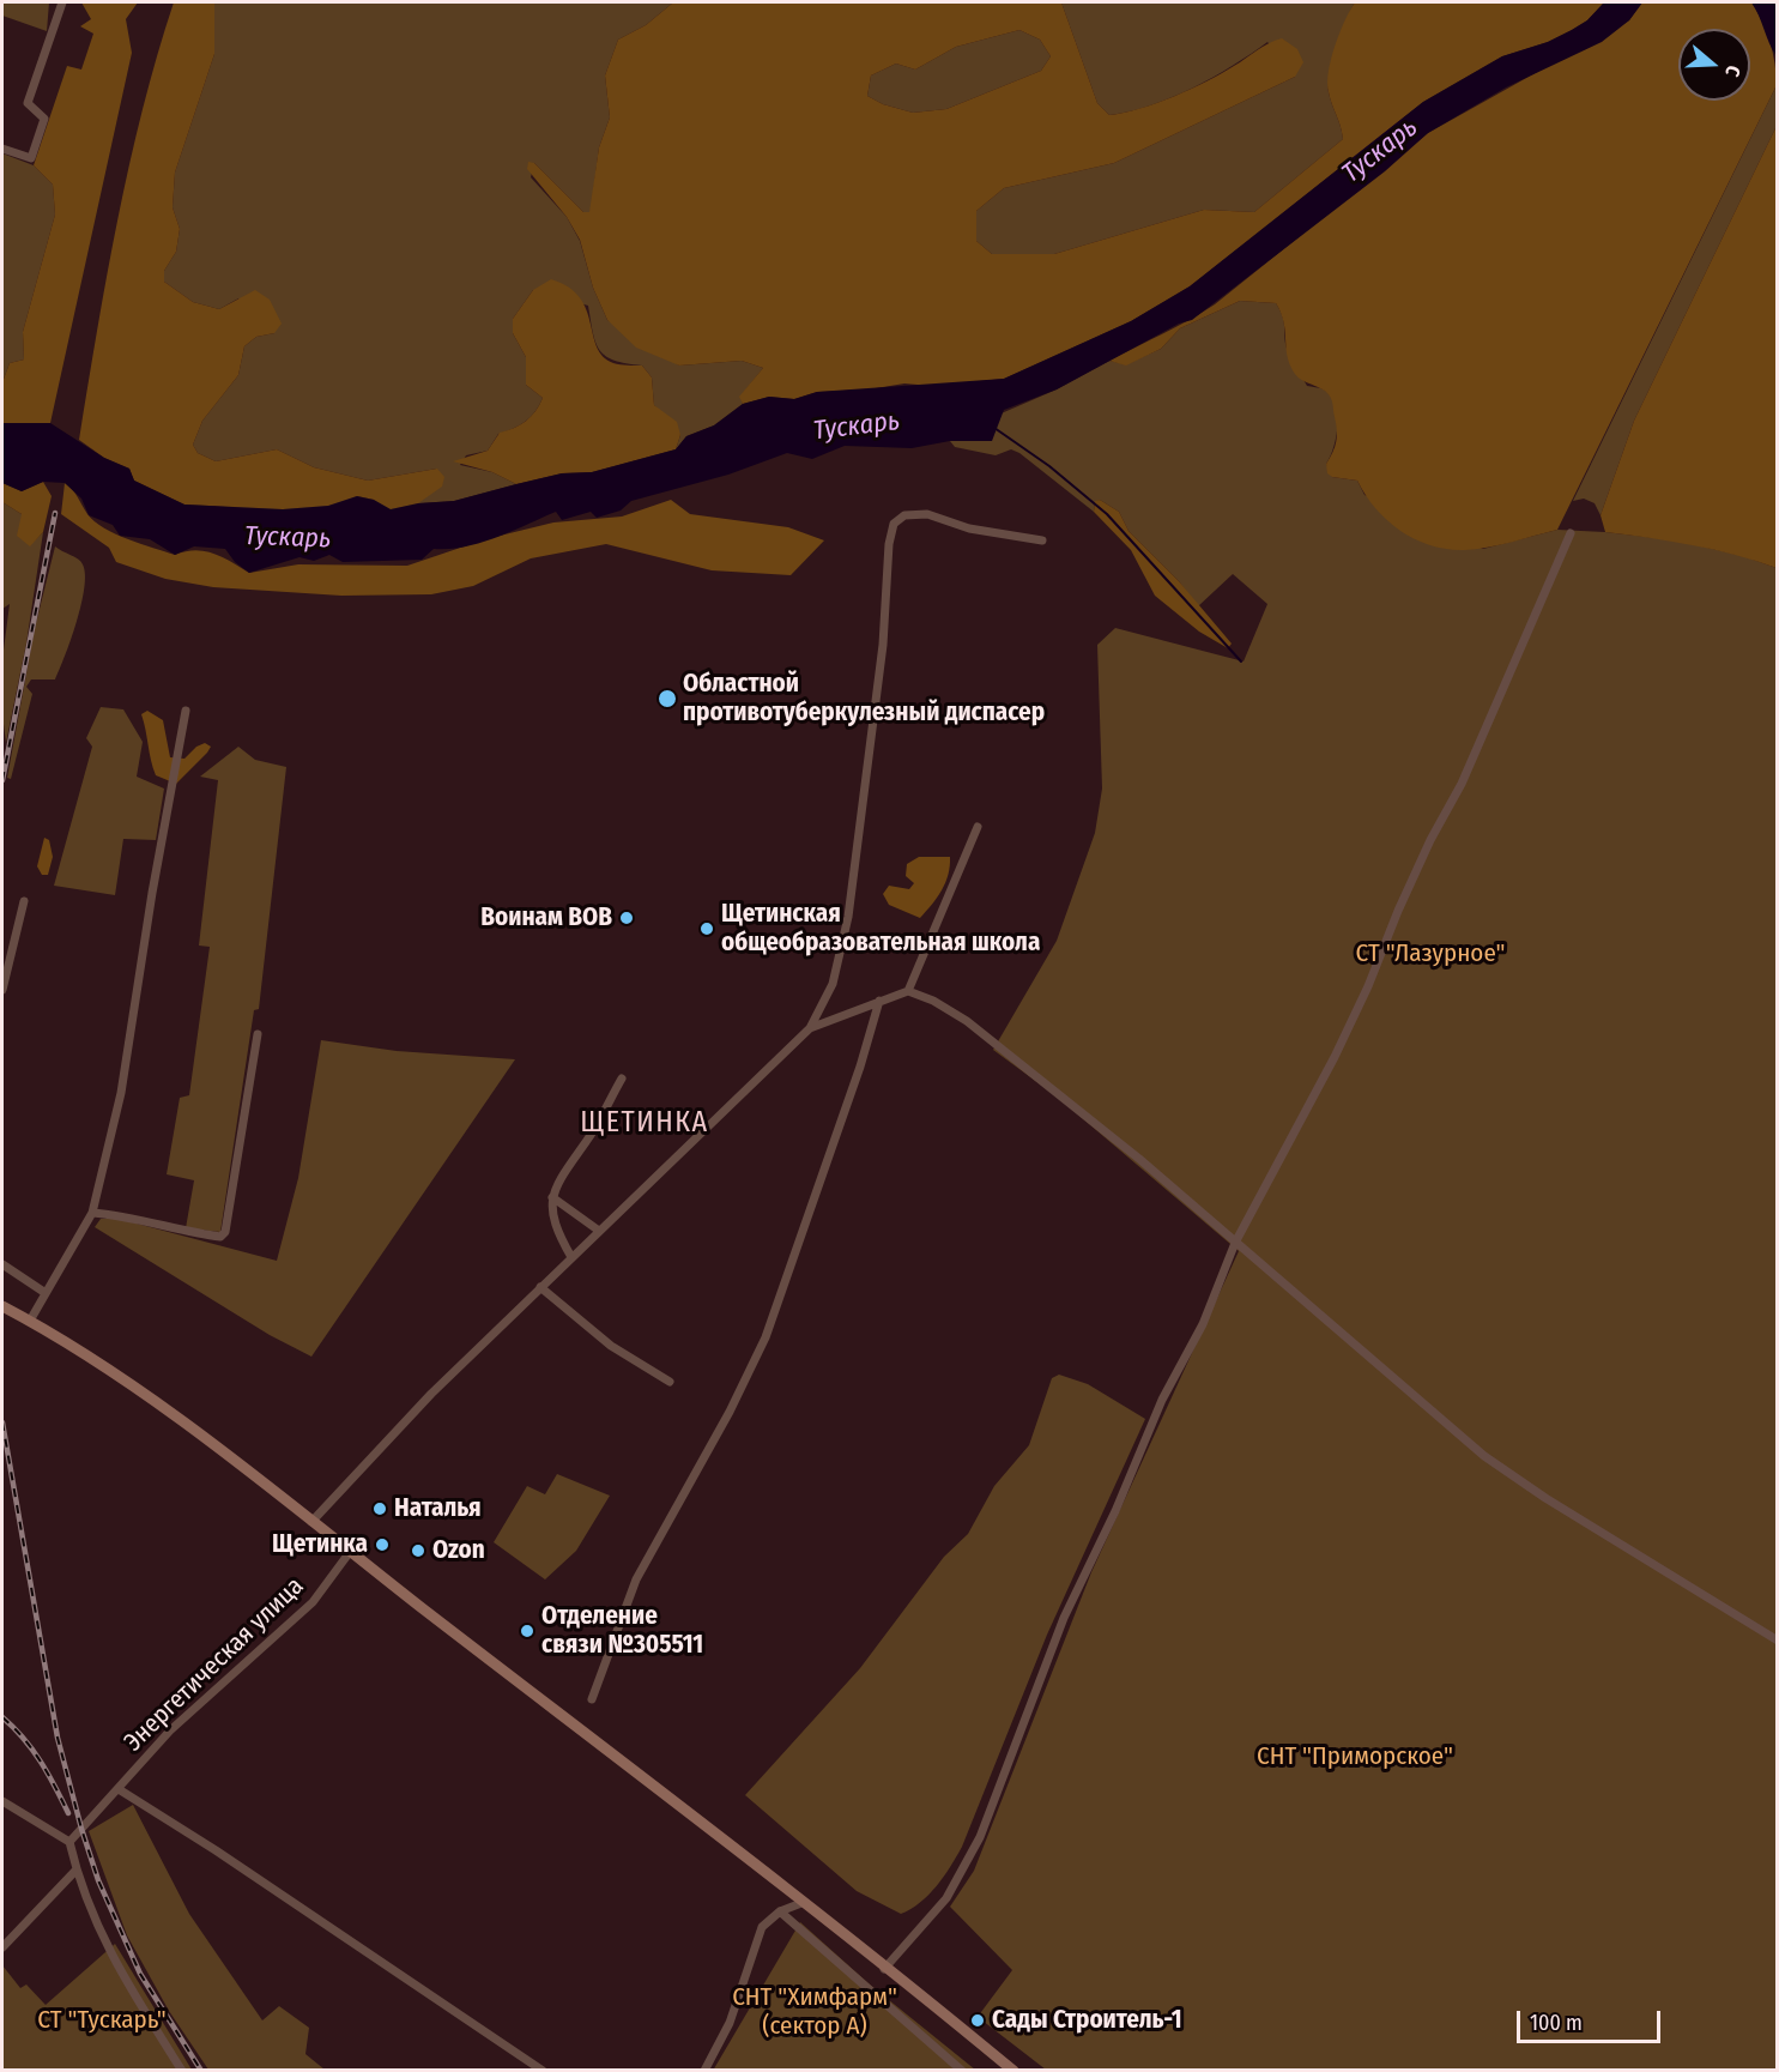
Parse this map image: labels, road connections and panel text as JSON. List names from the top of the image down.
{
  "streets": {
    "street": ["Энергетическая улица"]
  },
  "districts": ["ЩЕТИНКА"],
  "water": ["Тускарь"],
  "parks": [
    "СТ \"Лазурное\"",
    "СНТ \"Приморское\"",
    "СНТ \"Химфарм\" (сектор А)",
    "СТ \"Тускарь\""
  ],
  "places": [
    "Областной противотуберкулезный диспасер",
    "Воинам ВОВ",
    "Щетинская общеобразовательная школа",
    "Наталья",
    "Щетинка",
    "Ozon",
    "Отделение связи №305511",
    "Сады Строитель-1"
  ],
  "scale_bar": "100 m",
  "north": "right"
}
